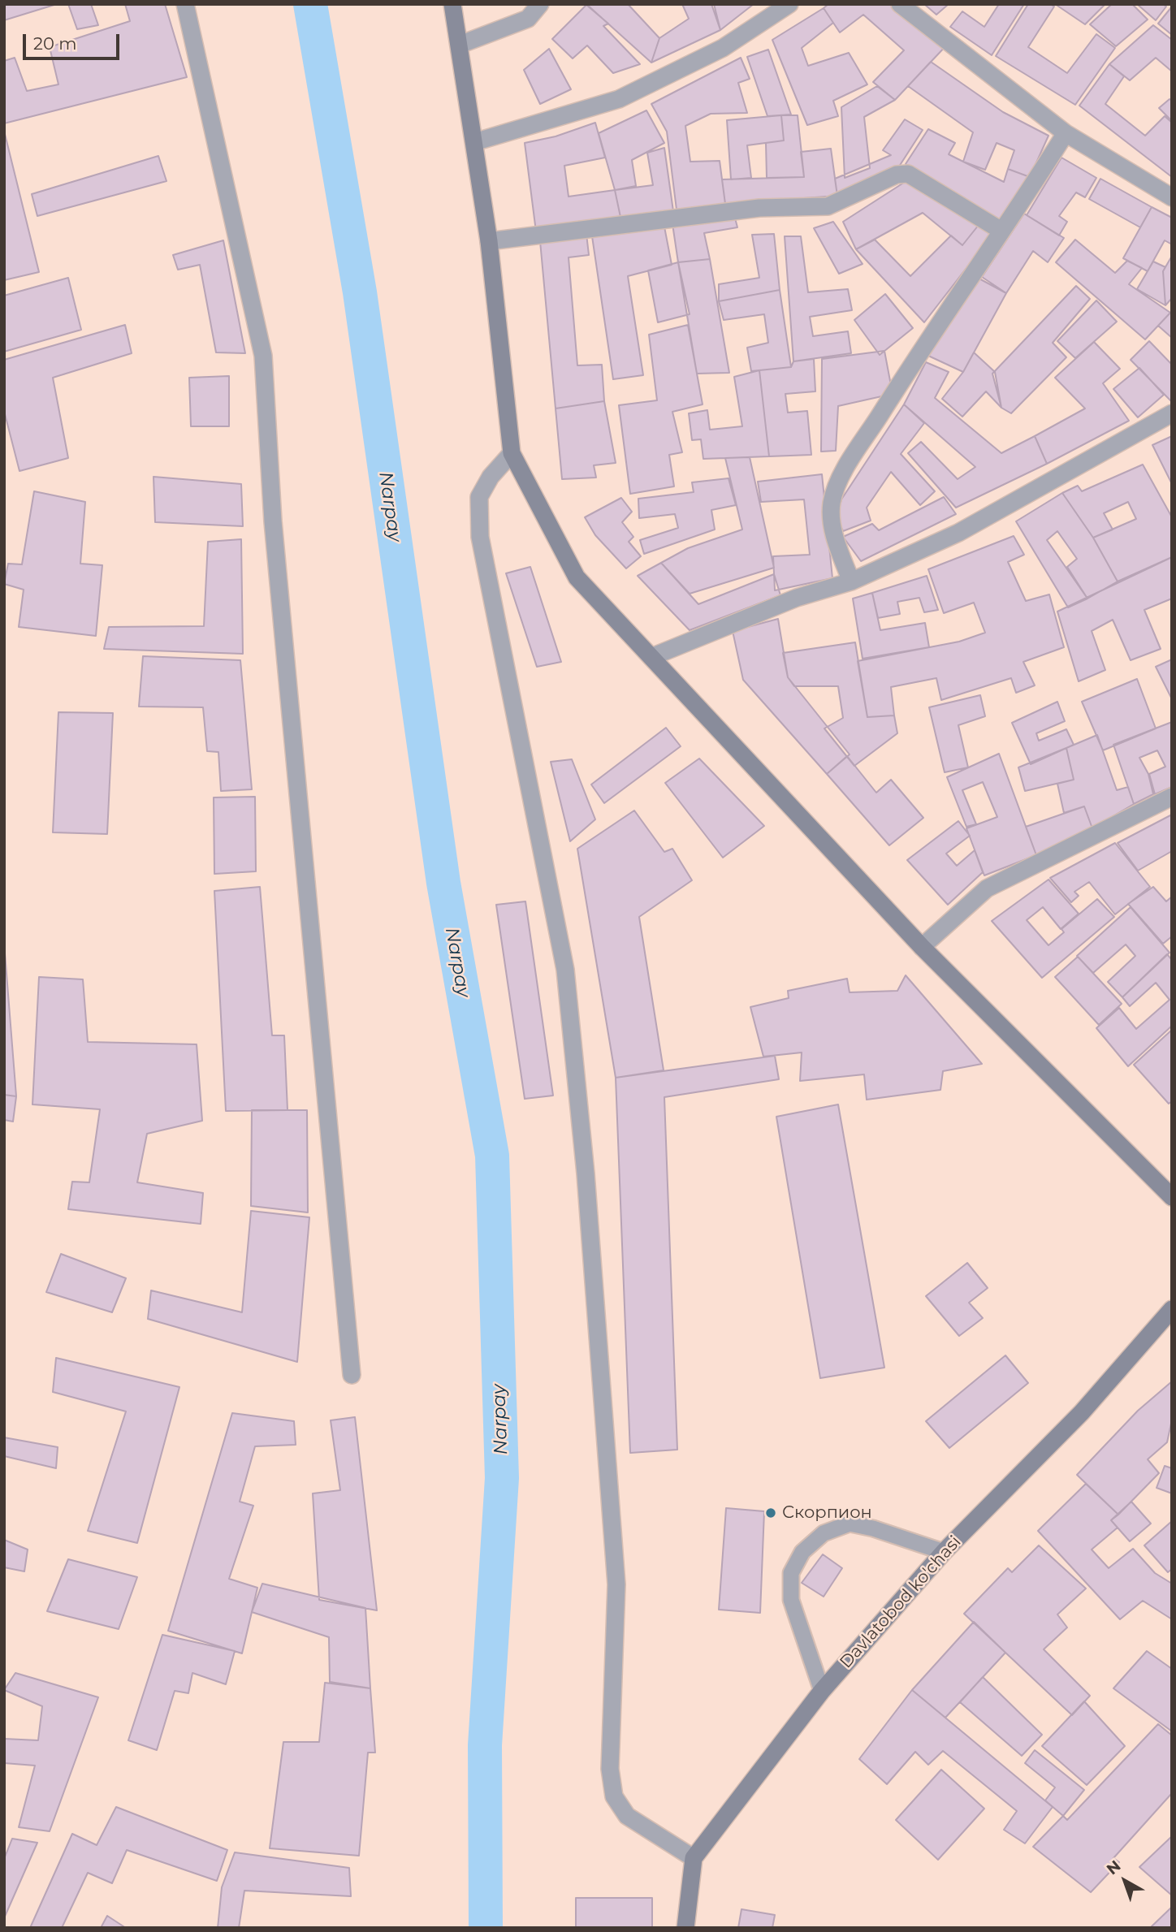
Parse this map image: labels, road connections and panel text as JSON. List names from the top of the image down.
{
  "streets": {
    "street": ["Davlatobod ko'chasi"]
  },
  "water": ["Narpay"],
  "places": ["Скорпион"],
  "scale_bar": "20 m",
  "north": "top left"
}
